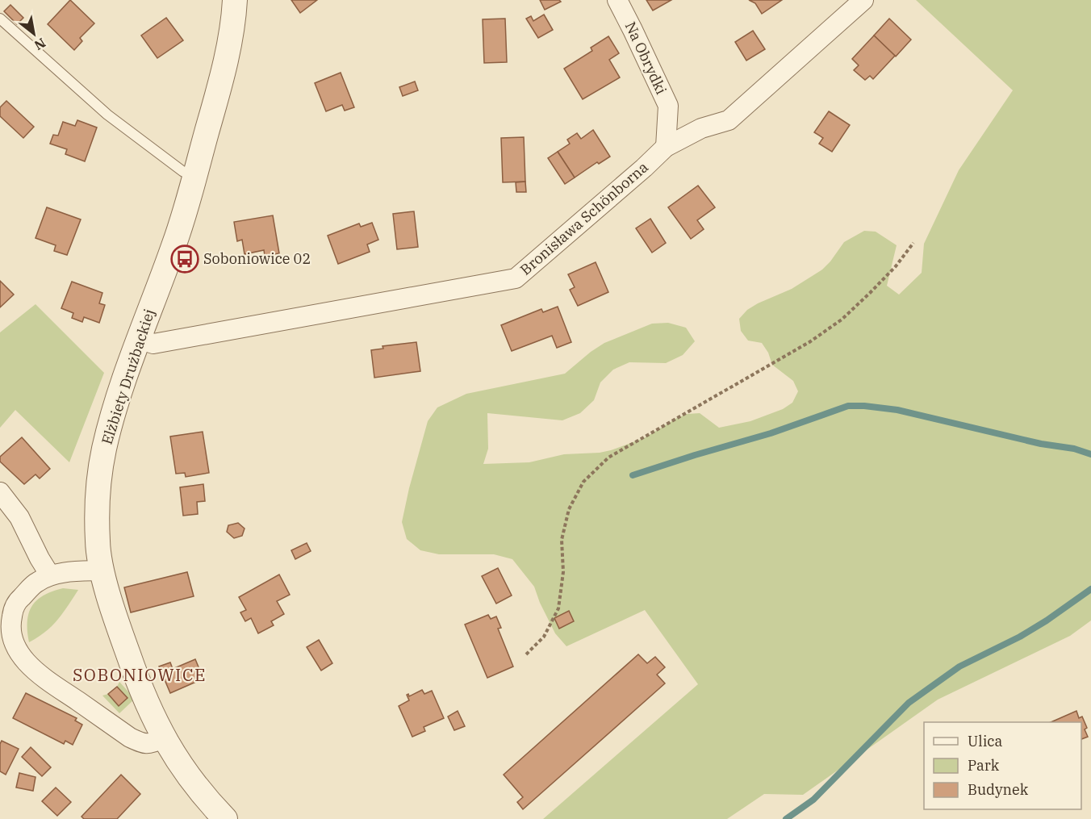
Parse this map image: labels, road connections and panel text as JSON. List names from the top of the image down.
{
  "streets": {
    "street": ["Na Obrydki", "Bronisława Schönborna", "Elżbiety Drużbackiej"]
  },
  "crossings": [
    ["Na Obrydki", "Bronisława Schönborna"],
    ["Bronisława Schönborna", "Elżbiety Drużbackiej"]
  ],
  "districts": ["SOBONIOWICE"],
  "places": {
    "bus stop": ["Soboniowice 02"]
  },
  "legend": ["Ulica", "Park", "Budynek"],
  "north": "bottom right"
}
